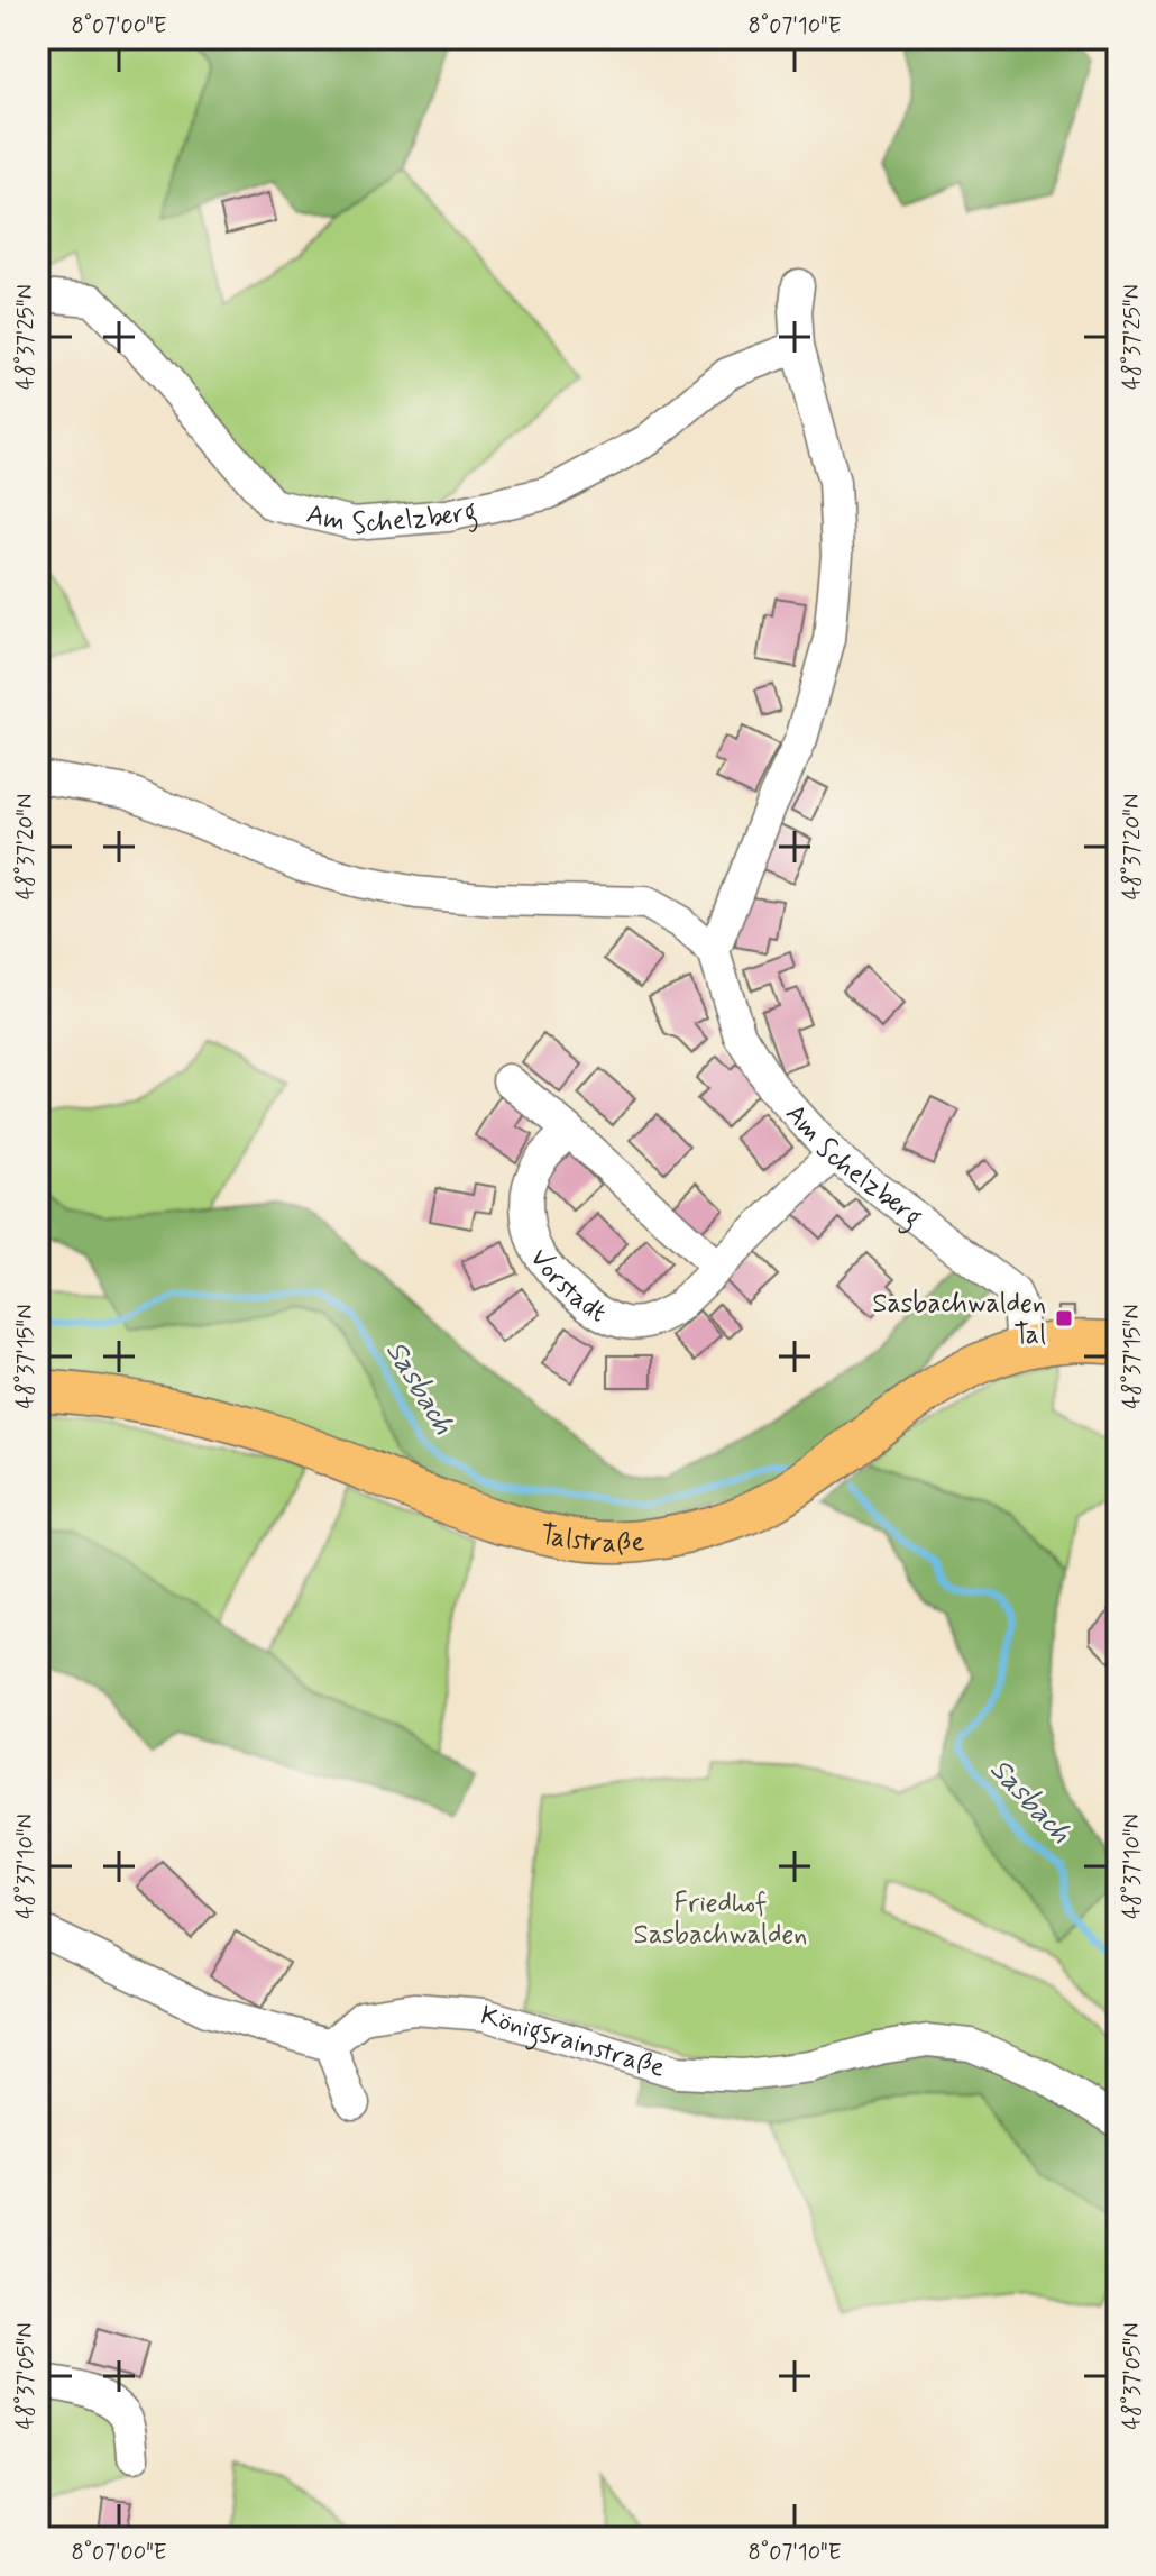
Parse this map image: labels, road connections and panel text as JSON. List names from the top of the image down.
{
  "streets": {
    "main road": ["Talstraße"],
    "street": ["Am Schelzberg", "Vorstadt", "Königsrainstraße"]
  },
  "crossings": [
    ["Am Schelzberg", "Vorstadt"],
    ["Am Schelzberg", "Talstraße"]
  ],
  "water": ["Sasbach"],
  "parks": ["Friedhof Sasbachwalden"],
  "places": {
    "transit": ["Sasbachwalden Tal"]
  },
  "coordinates": [
    "8°07'00\"E",
    "8°07'10\"E",
    "48°37'25\"N",
    "48°37'20\"N",
    "48°37'15\"N",
    "48°37'10\"N",
    "48°37'05\"N"
  ]
}
